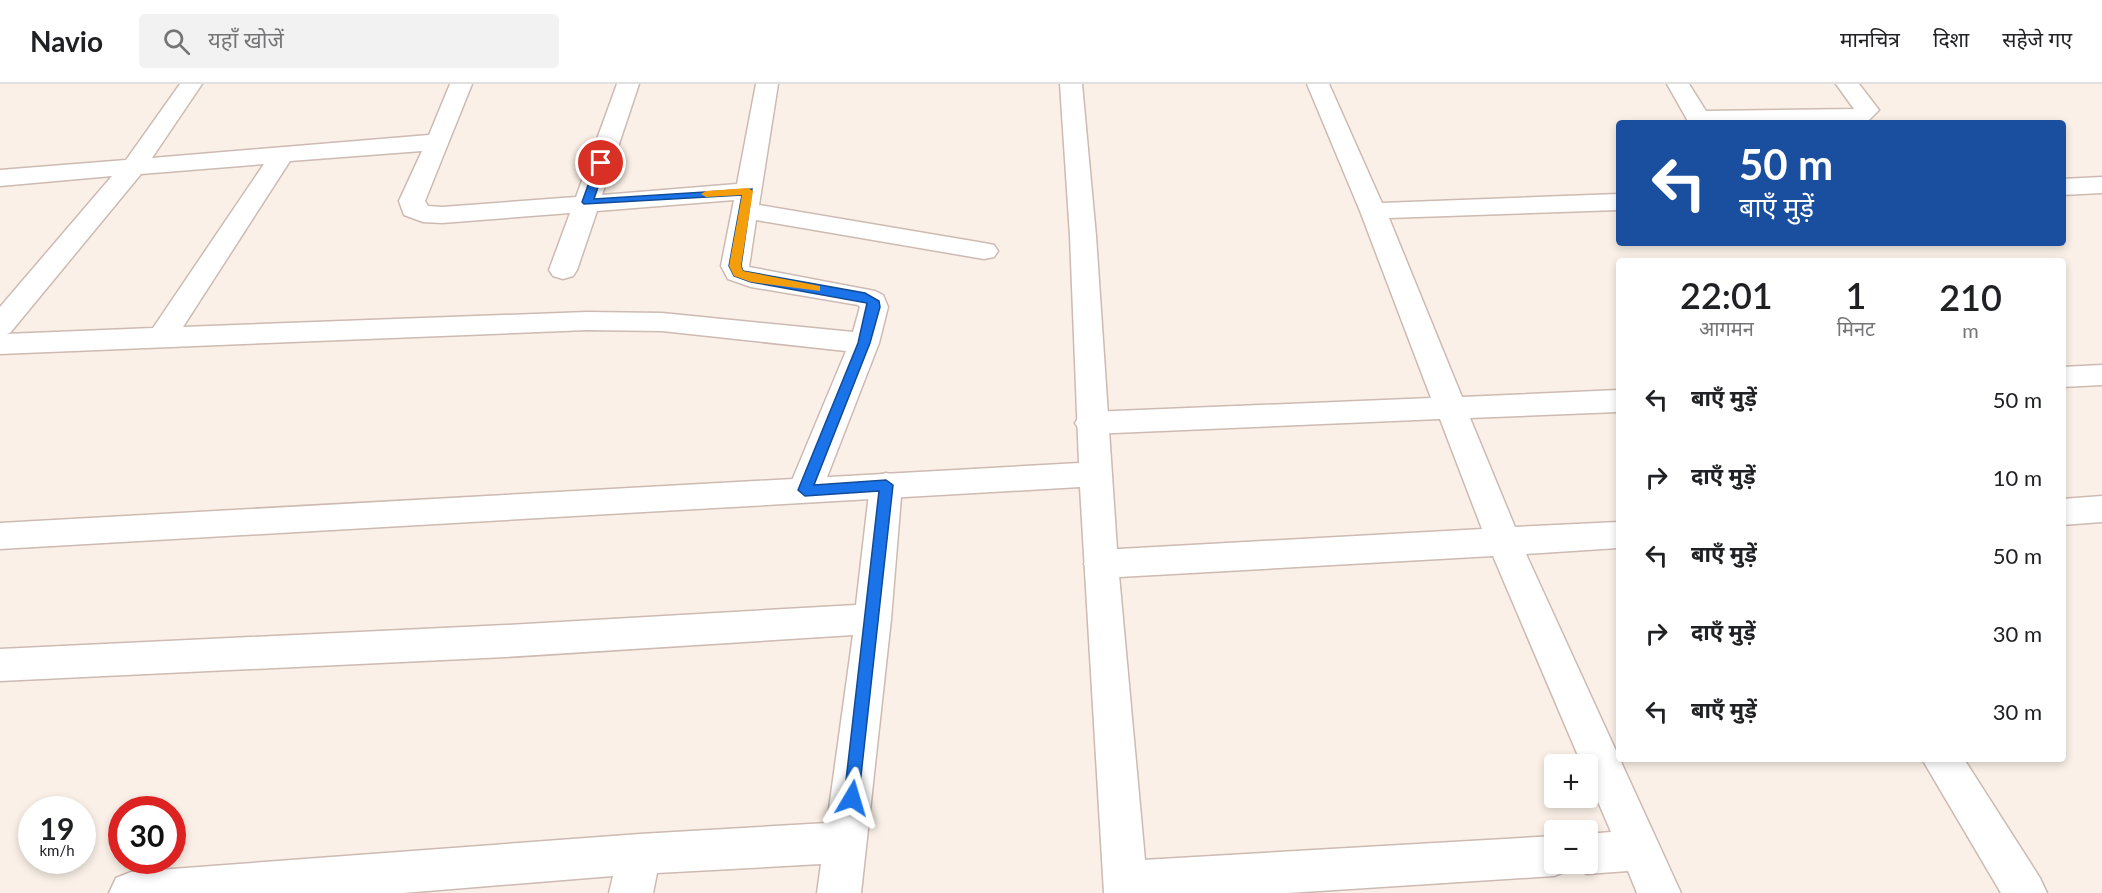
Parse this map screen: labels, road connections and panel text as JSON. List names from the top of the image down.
{
  "page": {
    "header": "Navio",
    "search": "यहाँ खोजें",
    "nav": ["मानचित्र", "दिशा", "सहेजे गए"],
    "turn": ["50 m", "बाएँ मुड़ें"],
    "eta": [
      "22:01",
      "आगमन",
      "1",
      "मिनट",
      "210",
      "m"
    ],
    "list": [
      {
        "name": "बाएँ मुड़ें",
        "value": "50 m"
      },
      {
        "name": "दाएँ मुड़ें",
        "value": "10 m"
      },
      {
        "name": "बाएँ मुड़ें",
        "value": "50 m"
      },
      {
        "name": "दाएँ मुड़ें",
        "value": "30 m"
      },
      {
        "name": "बाएँ मुड़ें",
        "value": "30 m"
      }
    ],
    "map_buttons": ["+", "−"],
    "speed": "19 km/h",
    "limit": "30"
  }
}
